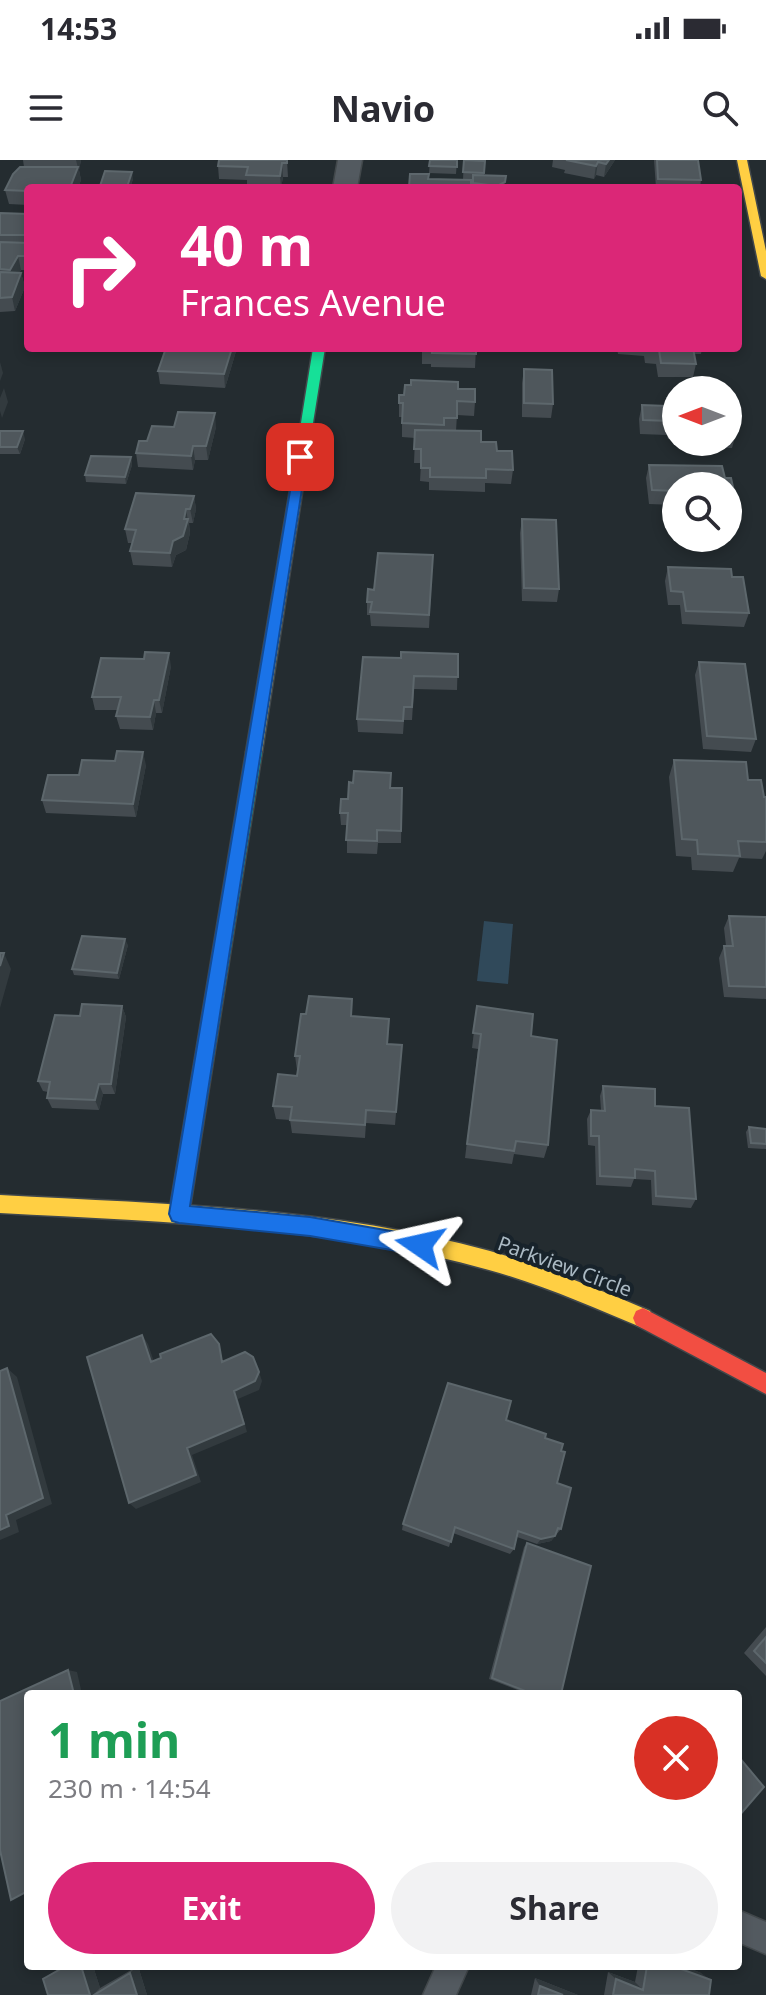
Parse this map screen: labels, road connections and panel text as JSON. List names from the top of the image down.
{
  "streets": {
    "street": ["Parkview Circle"]
  },
  "north": "left",
  "page": {
    "status": "14:53",
    "header": "Navio",
    "turn": ["40 m", "Frances Avenue"],
    "heading": ["1 min", "230 m · 14:54"],
    "buttons": ["Exit", "Share"]
  }
}
